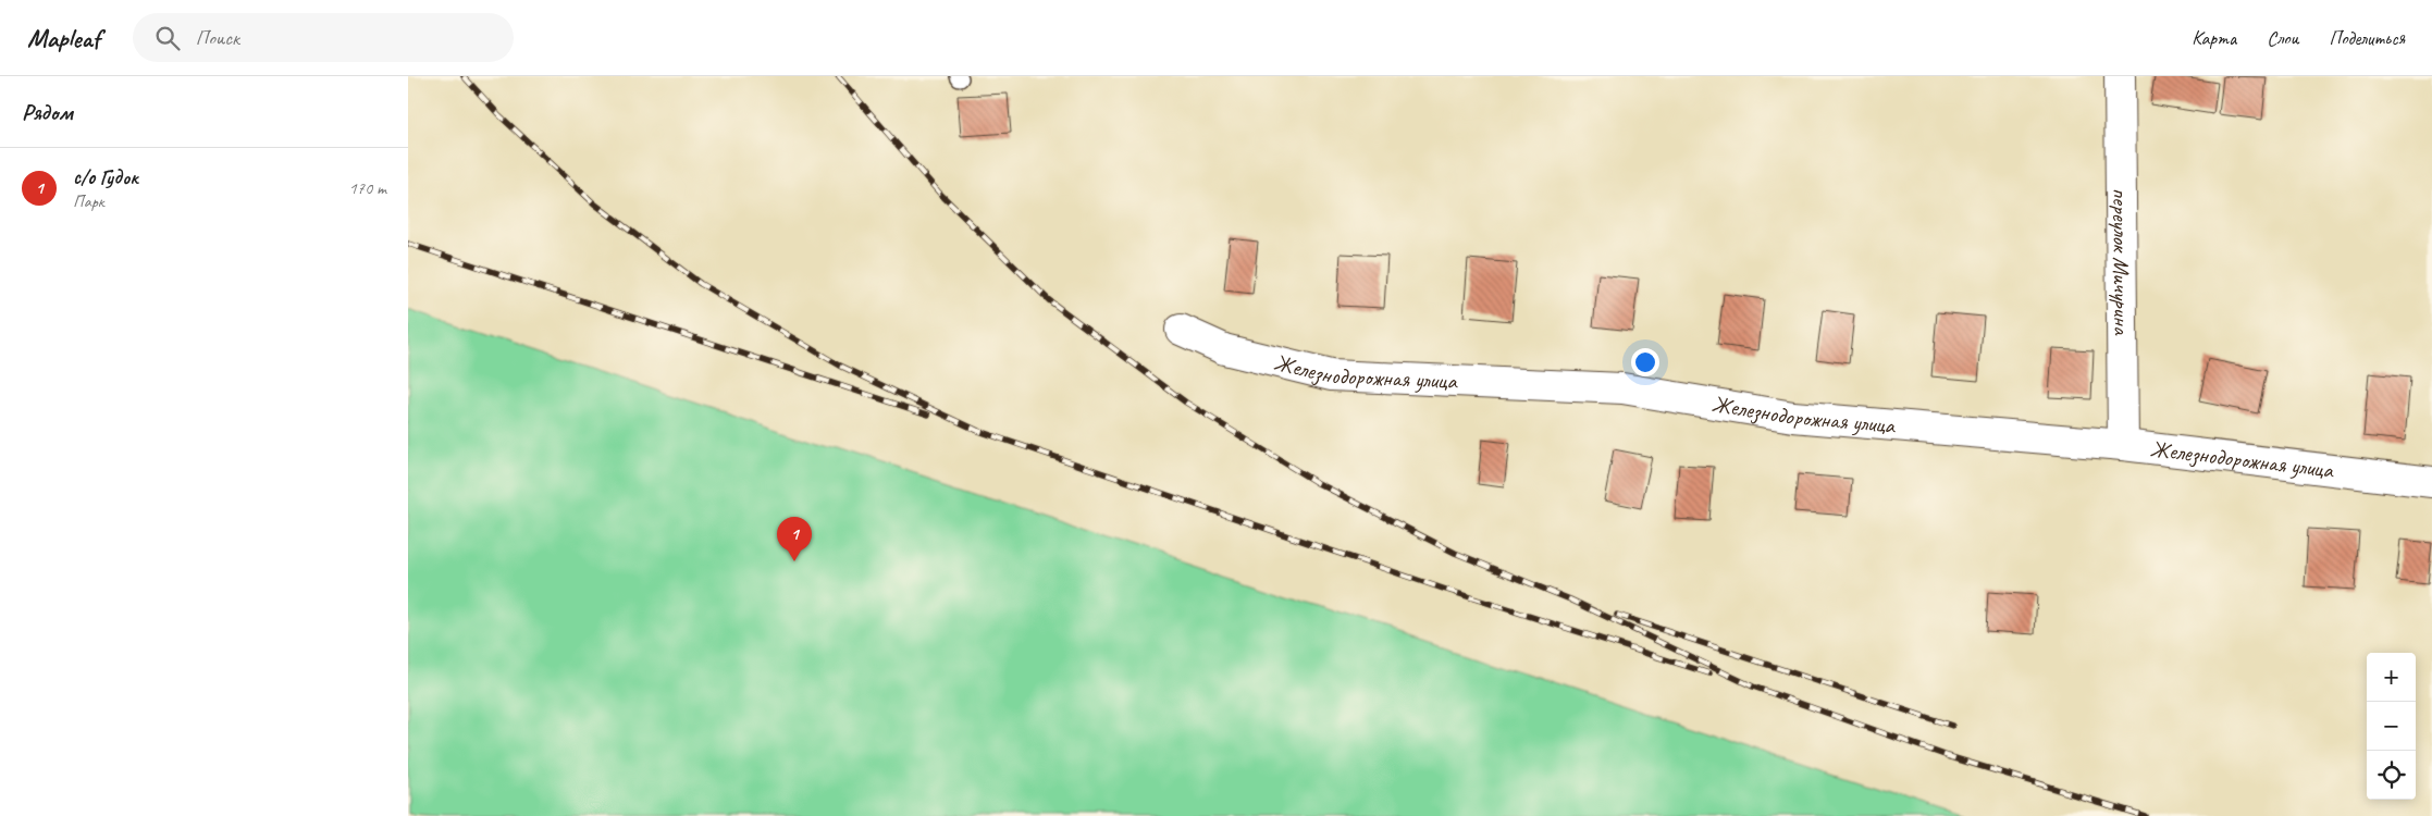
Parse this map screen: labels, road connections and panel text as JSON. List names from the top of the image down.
{
  "streets": {
    "street": ["переулок Мичурина", "Железнодорожная улица"]
  },
  "crossings": [
    ["переулок Мичурина", "Железнодорожная улица"]
  ],
  "page": {
    "header": "Mapleaf",
    "search": "Поиск",
    "nav": ["Карта", "Слои", "Поделиться"],
    "heading": "Рядом",
    "list": [
      {
        "mark": "1",
        "name": "с/о Гудок",
        "note": "Парк",
        "value": "170 m"
      }
    ],
    "pins": "1",
    "map_buttons": ["+", "−"]
  }
}
